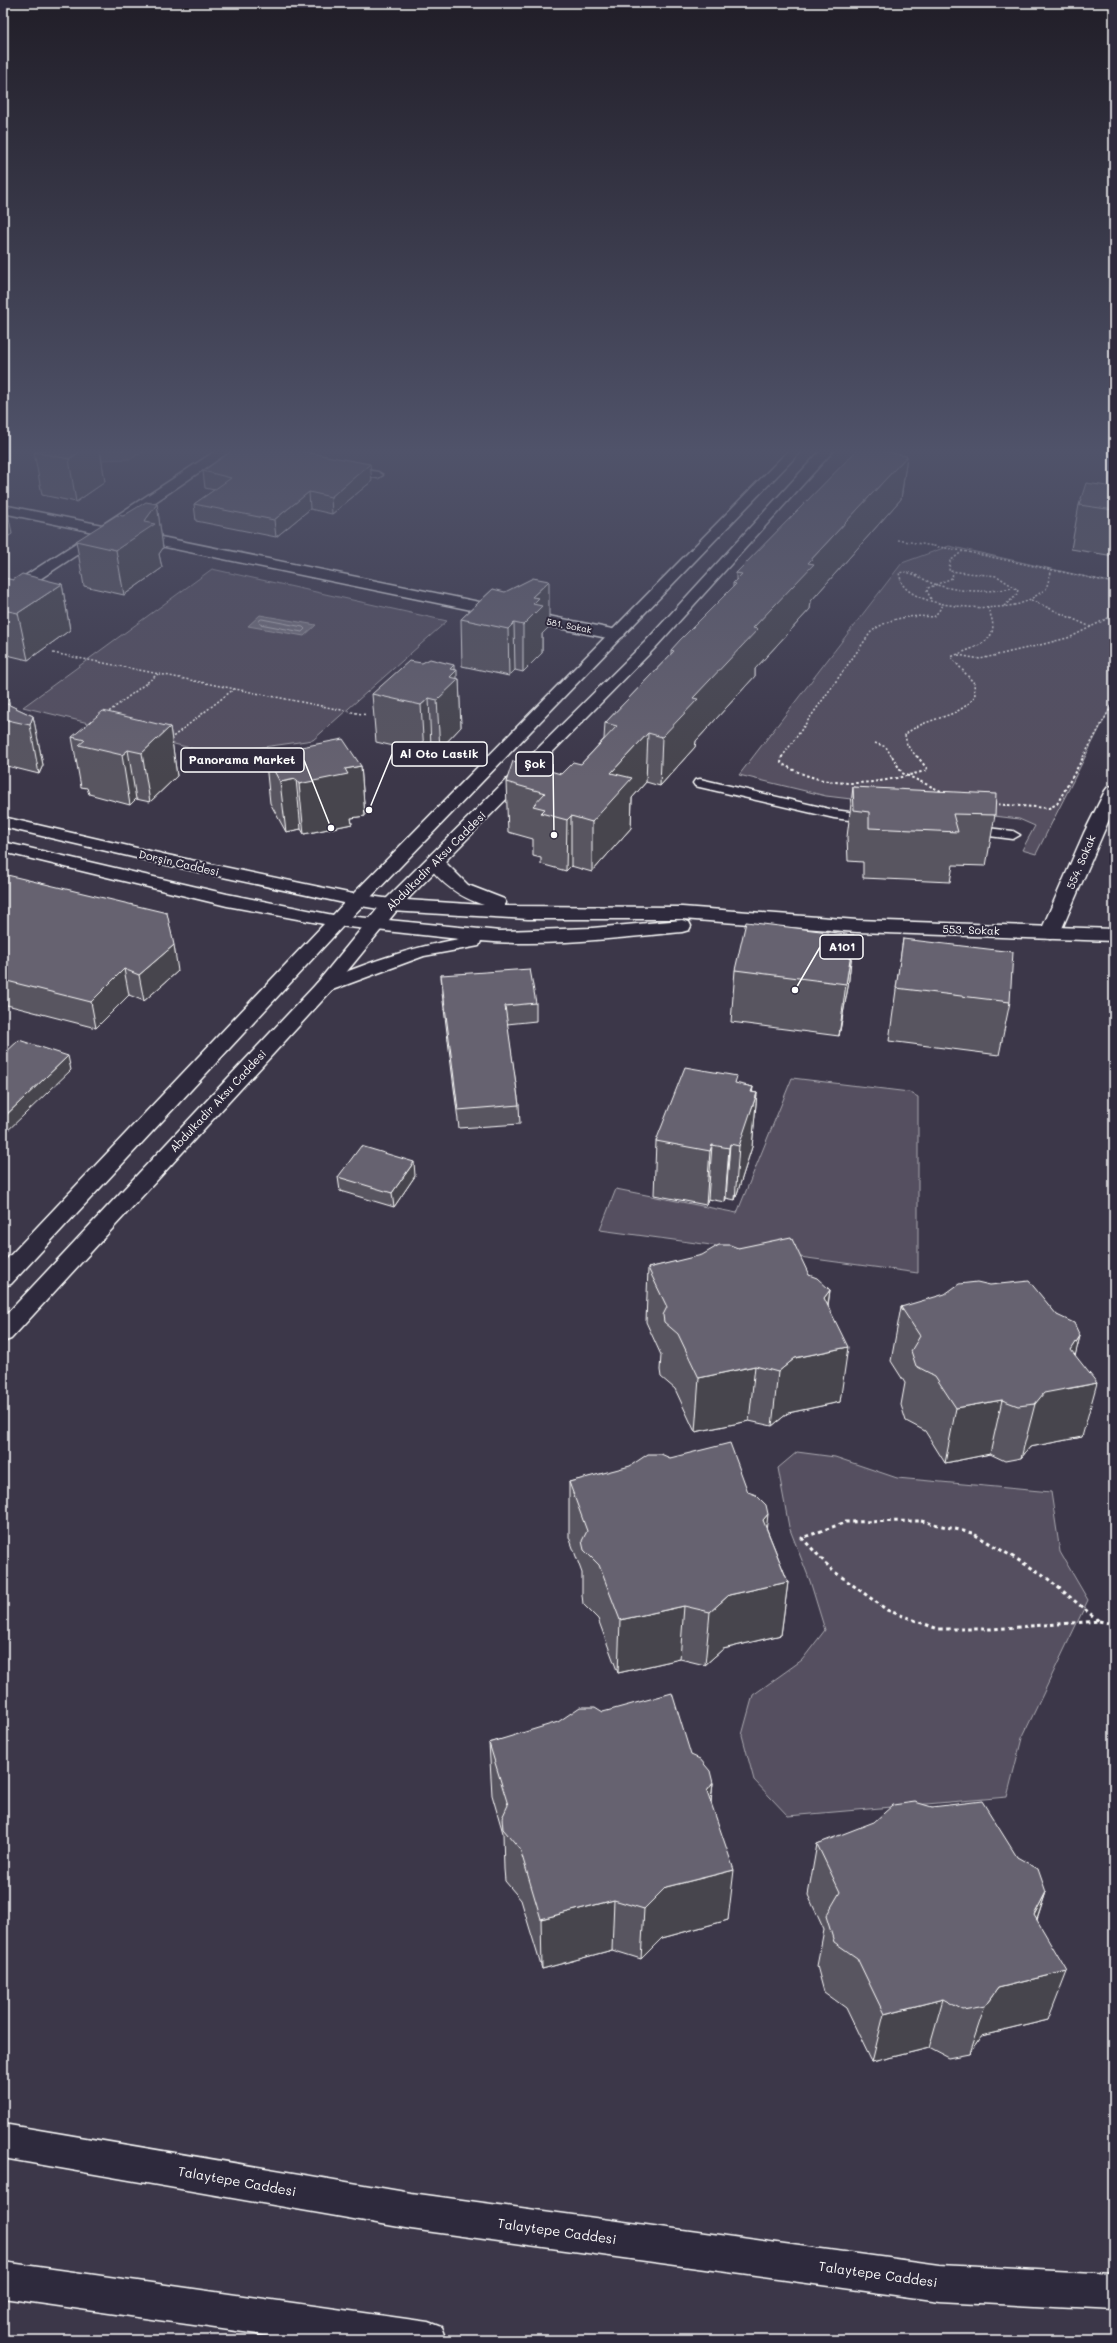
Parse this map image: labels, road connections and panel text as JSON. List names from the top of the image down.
{
  "streets": {
    "main road": [
      "581. Sokak",
      "Abdulkadir Aksu Caddesi",
      "554. Sokak",
      "Dorşin Caddesi",
      "553. Sokak",
      "Talaytepe Caddesi"
    ]
  },
  "crossings": [
    ["Abdulkadir Aksu Caddesi", "Dorşin Caddesi"],
    ["554. Sokak", "553. Sokak"]
  ],
  "places": [
    "Al Oto Lastik",
    "Panorama Market",
    "Şok",
    "A101"
  ]
}
